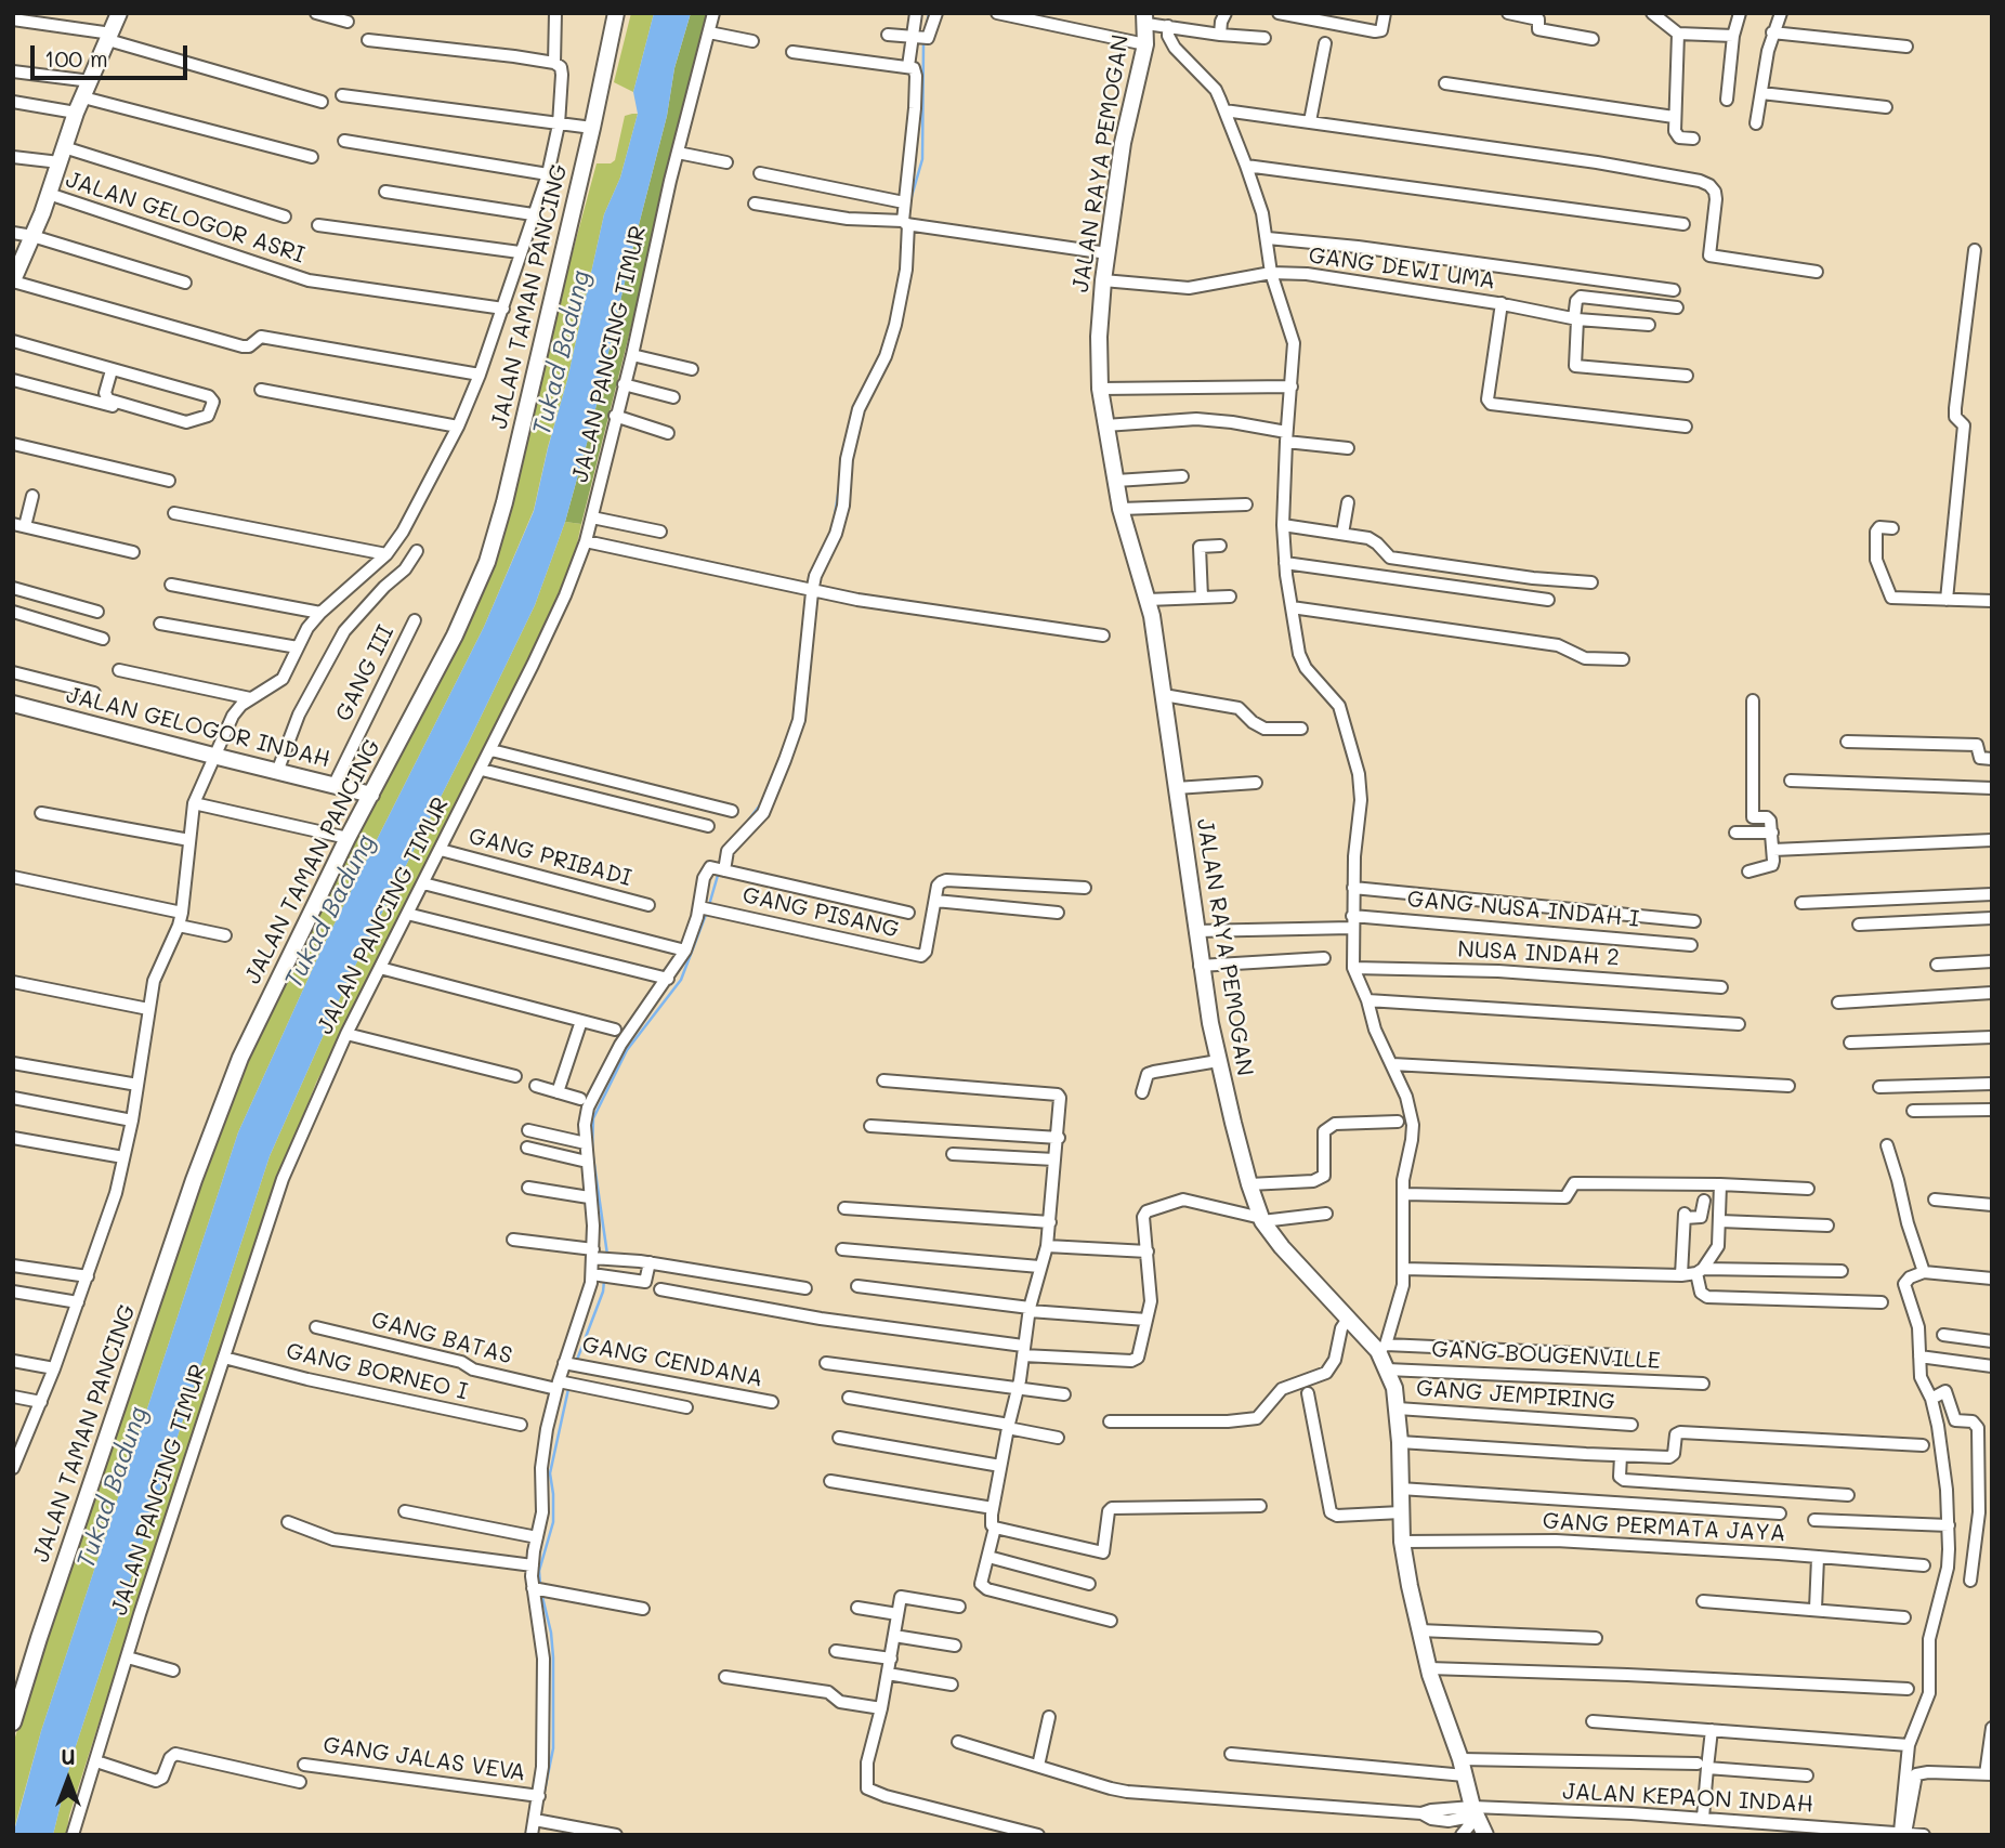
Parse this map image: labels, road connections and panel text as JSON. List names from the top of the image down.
{
  "streets": {
    "street": [
      "JALAN RAYA PEMOGAN",
      "JALAN GELOGOR ASRI",
      "GANG DEWI UMA",
      "JALAN TAMAN PANCING",
      "JALAN PANCING TIMUR",
      "GANG III",
      "JALAN GELOGOR INDAH",
      "GANG PRIBADI",
      "GANG NUSA INDAH I",
      "GANG PISANG",
      "NUSA INDAH 2",
      "GANG BATAS",
      "GANG BOUGENVILLE",
      "GANG CENDANA",
      "GANG BORNEO I",
      "GANG JEMPIRING",
      "GANG PERMATA JAYA",
      "GANG JALAS VEVA",
      "JALAN KEPAON INDAH"
    ]
  },
  "crossings": [
    ["JALAN RAYA PEMOGAN", "GANG DEWI UMA"],
    ["JALAN RAYA PEMOGAN", "GANG NUSA INDAH I"],
    ["JALAN RAYA PEMOGAN", "GANG BOUGENVILLE"],
    ["JALAN RAYA PEMOGAN", "GANG JEMPIRING"],
    ["JALAN RAYA PEMOGAN", "GANG PERMATA JAYA"],
    ["JALAN RAYA PEMOGAN", "JALAN KEPAON INDAH"],
    ["JALAN TAMAN PANCING", "JALAN GELOGOR INDAH"],
    ["JALAN PANCING TIMUR", "GANG PRIBADI"],
    ["JALAN PANCING TIMUR", "GANG BORNEO I"],
    ["GANG III", "JALAN GELOGOR INDAH"]
  ],
  "water": ["Tukad Badung"],
  "scale_bar": "100 m",
  "north": "top"
}
